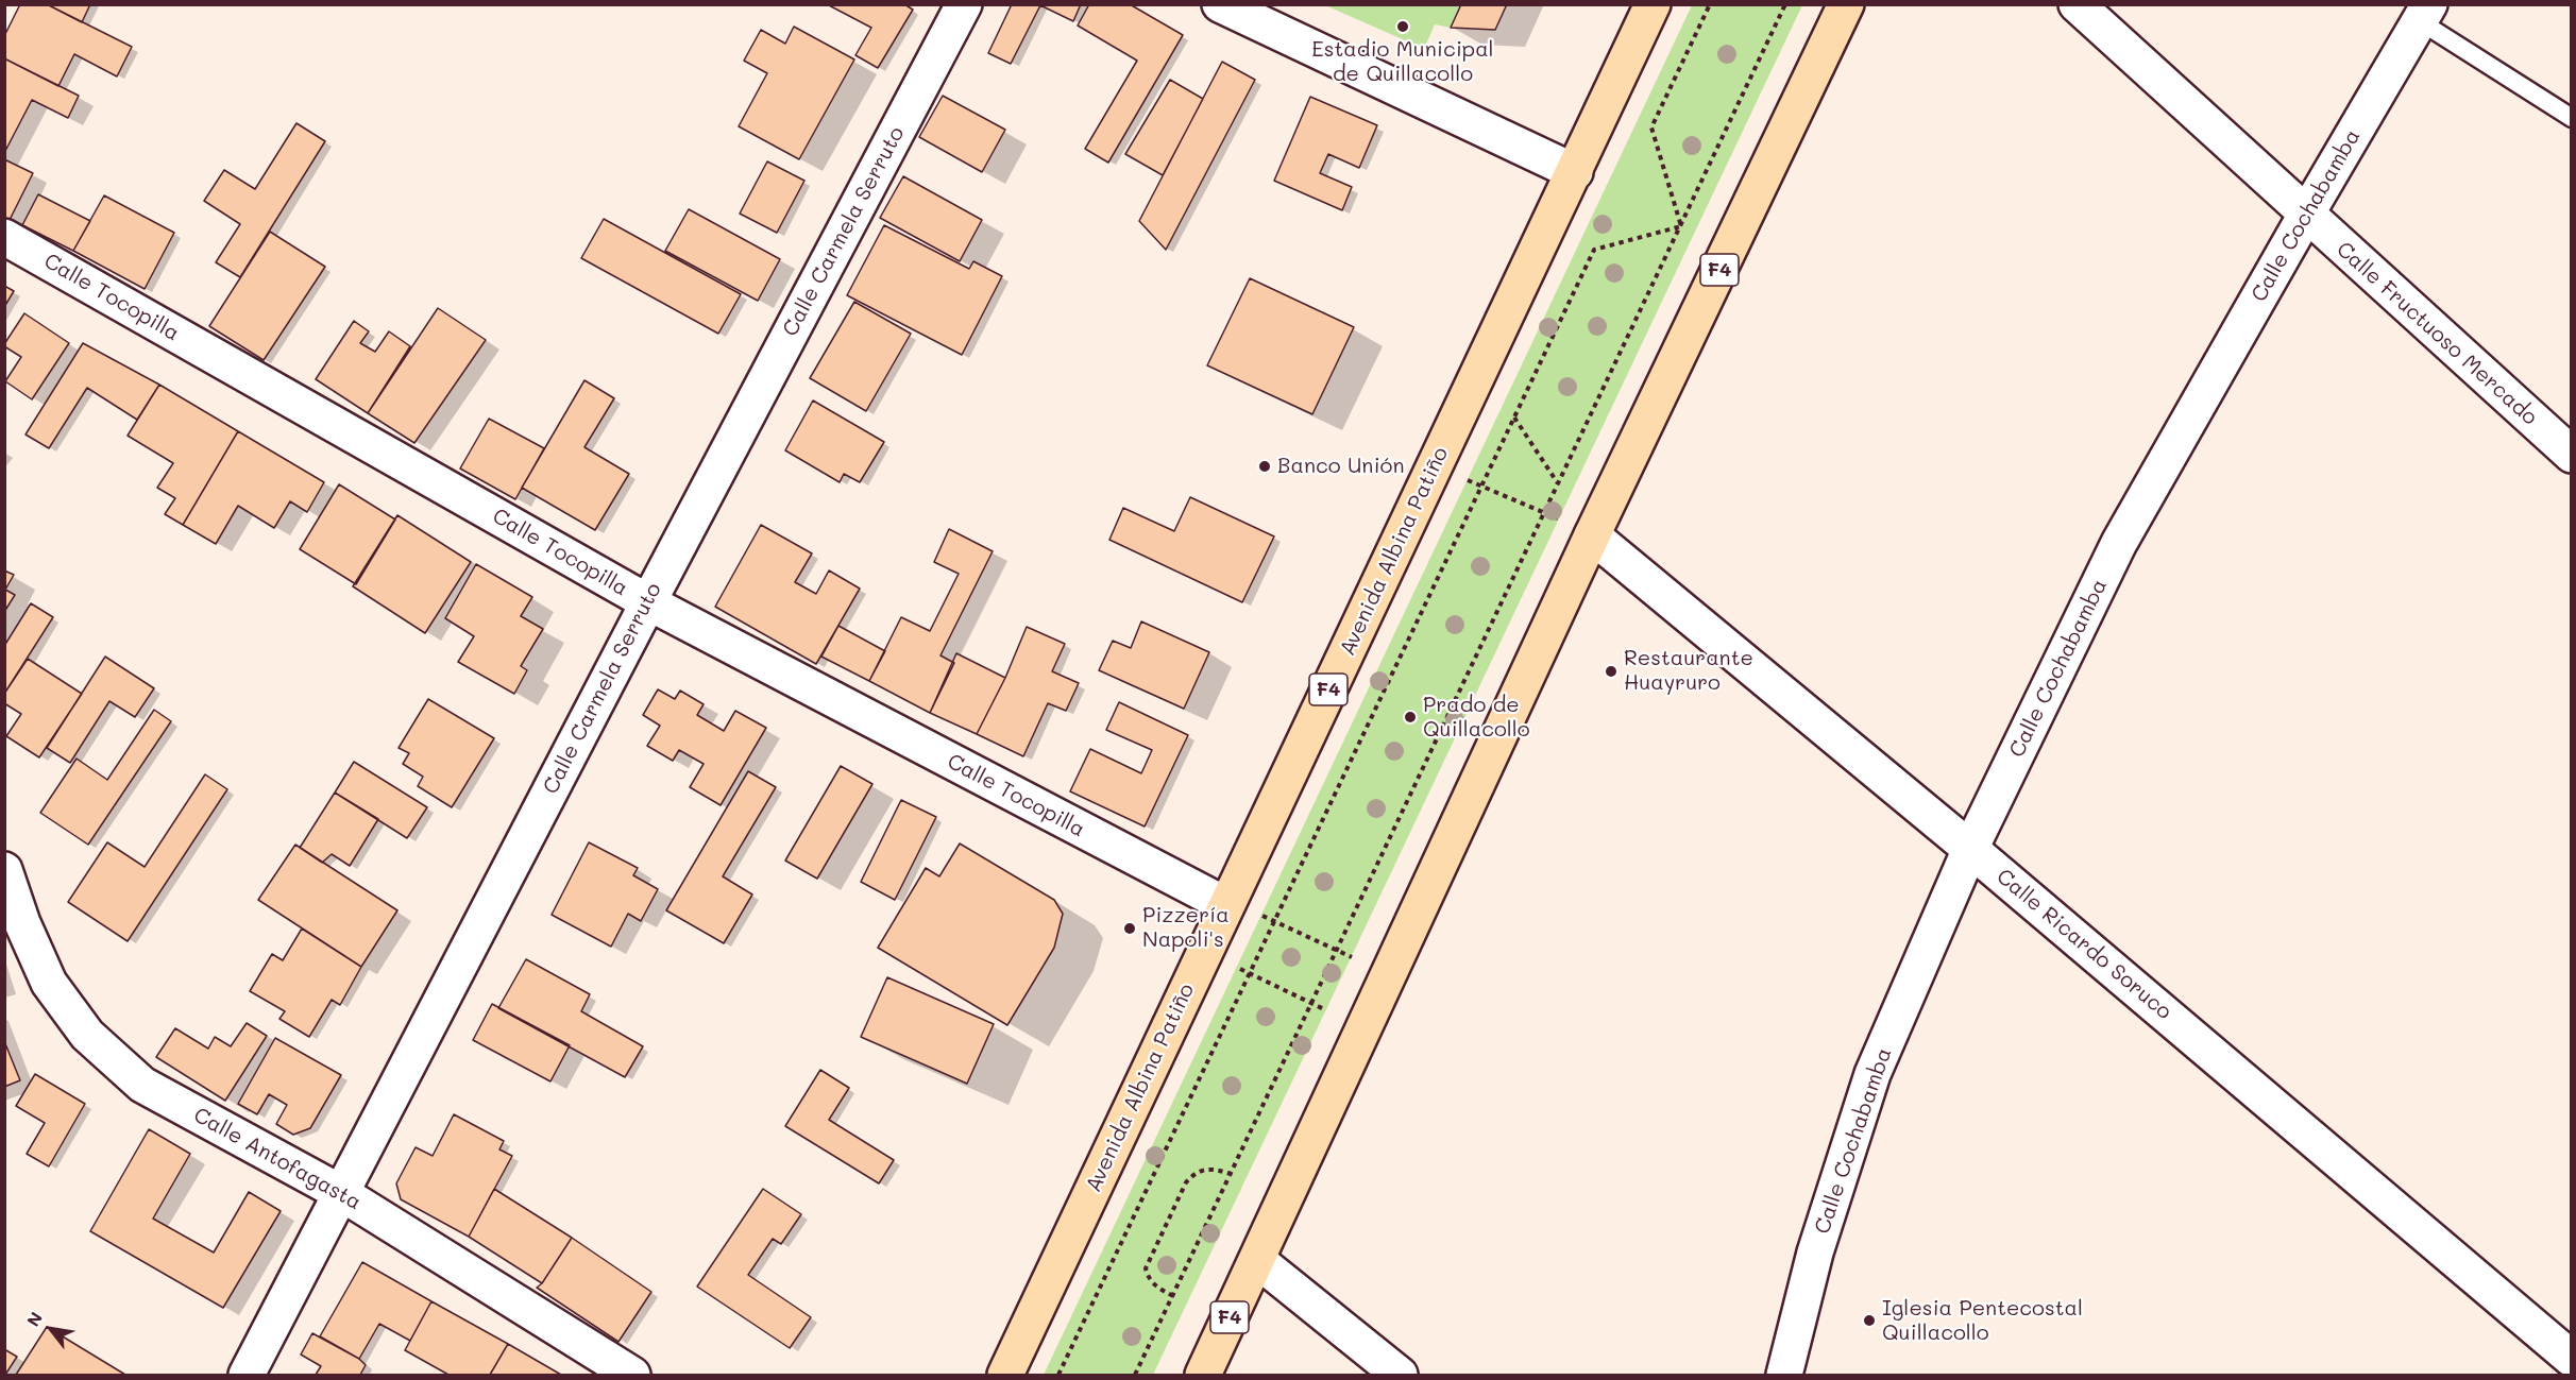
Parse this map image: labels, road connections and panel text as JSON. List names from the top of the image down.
{
  "streets": {
    "main road": ["F4", "Avenida Albina Patiño"],
    "street": [
      "Calle Cochabamba",
      "Calle Carmela Serruto",
      "Calle Tocopilla",
      "Calle Fructuoso Mercado",
      "Calle Ricardo Soruco",
      "Calle Antofagasta"
    ]
  },
  "crossings": [
    ["Calle Cochabamba", "Calle Fructuoso Mercado"],
    ["Calle Cochabamba", "Calle Ricardo Soruco"],
    ["Calle Carmela Serruto", "Calle Tocopilla"],
    ["Calle Carmela Serruto", "Calle Antofagasta"],
    ["F4", "Calle Ricardo Soruco"],
    ["Calle Tocopilla", "Avenida Albina Patiño"]
  ],
  "places": [
    "Estadio Municipal de Quillacollo",
    "Banco Unión",
    "Restaurante Huayruro",
    "Prado de Quillacollo",
    "Pizzería Napoli's",
    "Iglesia Pentecostal Quillacollo"
  ],
  "north": "top left"
}
